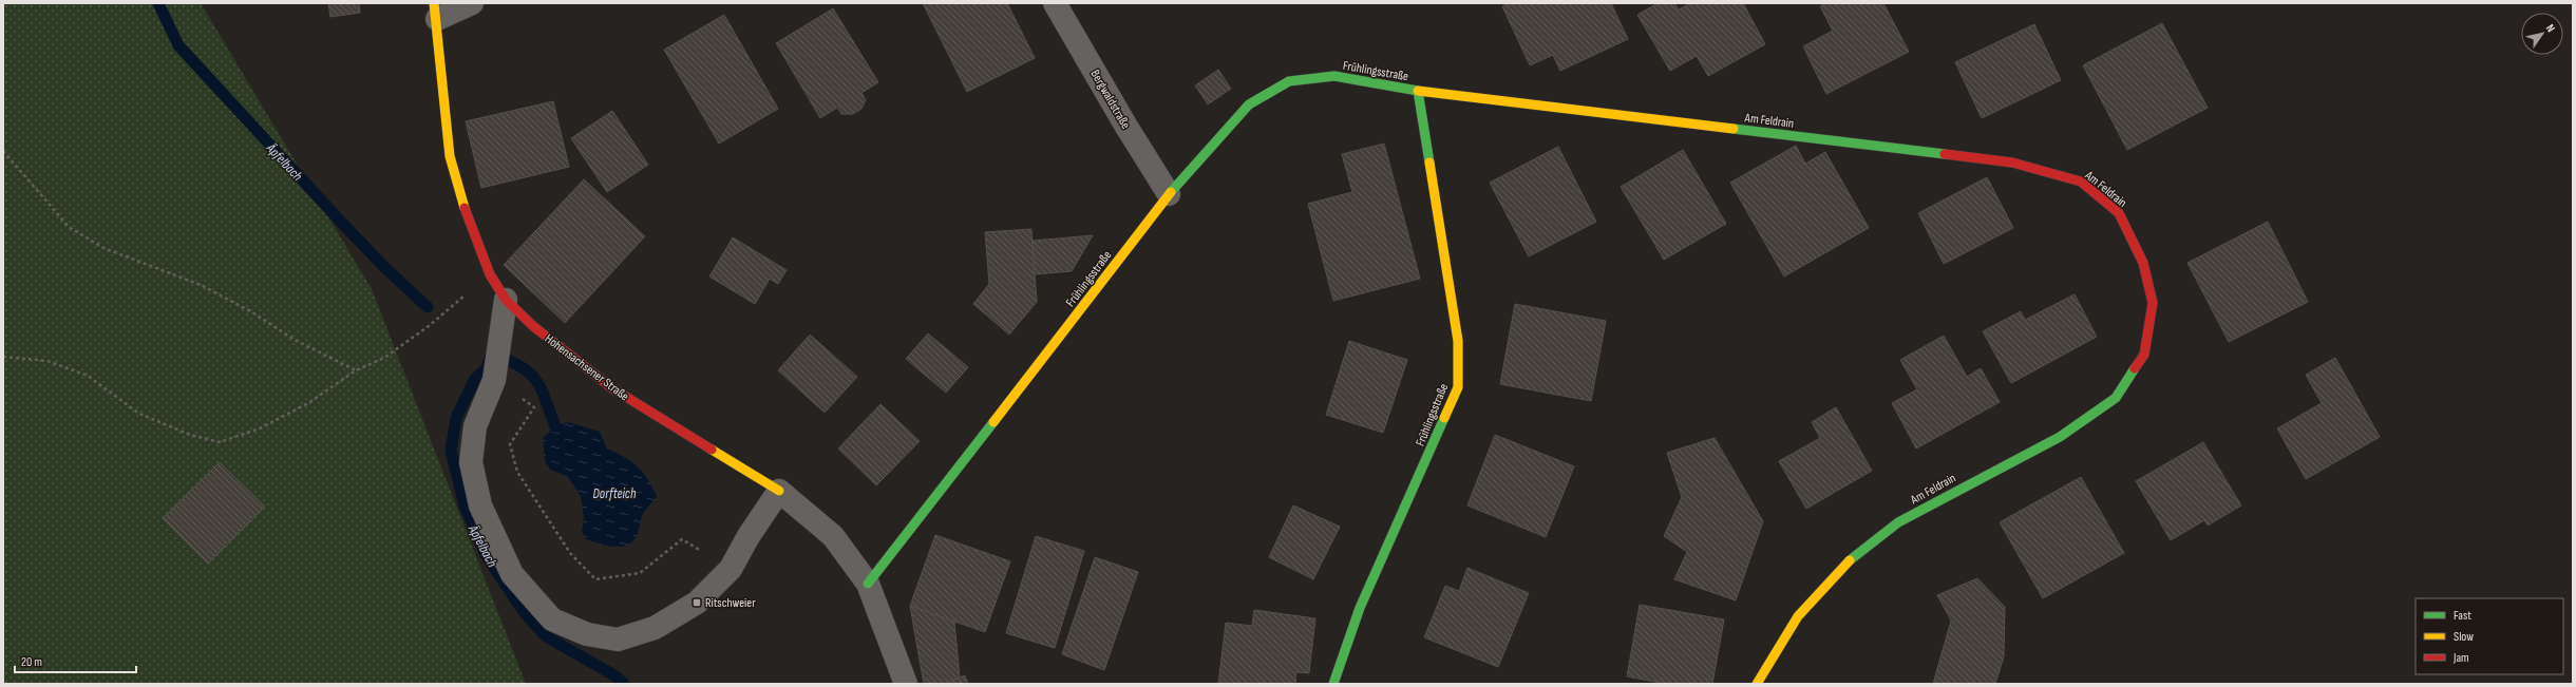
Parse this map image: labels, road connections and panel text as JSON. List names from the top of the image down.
{
  "streets": {
    "street": [
      "Frühlingsstraße",
      "Bergwaldstraße",
      "Am Feldrain",
      "Hohensachsener Straße"
    ]
  },
  "crossings": [
    ["Frühlingsstraße", "Bergwaldstraße"],
    ["Frühlingsstraße", "Am Feldrain"],
    ["Frühlingsstraße", "Hohensachsener Straße"]
  ],
  "water": ["Äpfelbach", "Dorfteich"],
  "places": {
    "transit": ["Ritschweier"]
  },
  "legend": ["Fast", "Slow", "Jam"],
  "scale_bar": "20 m",
  "north": "top right"
}
